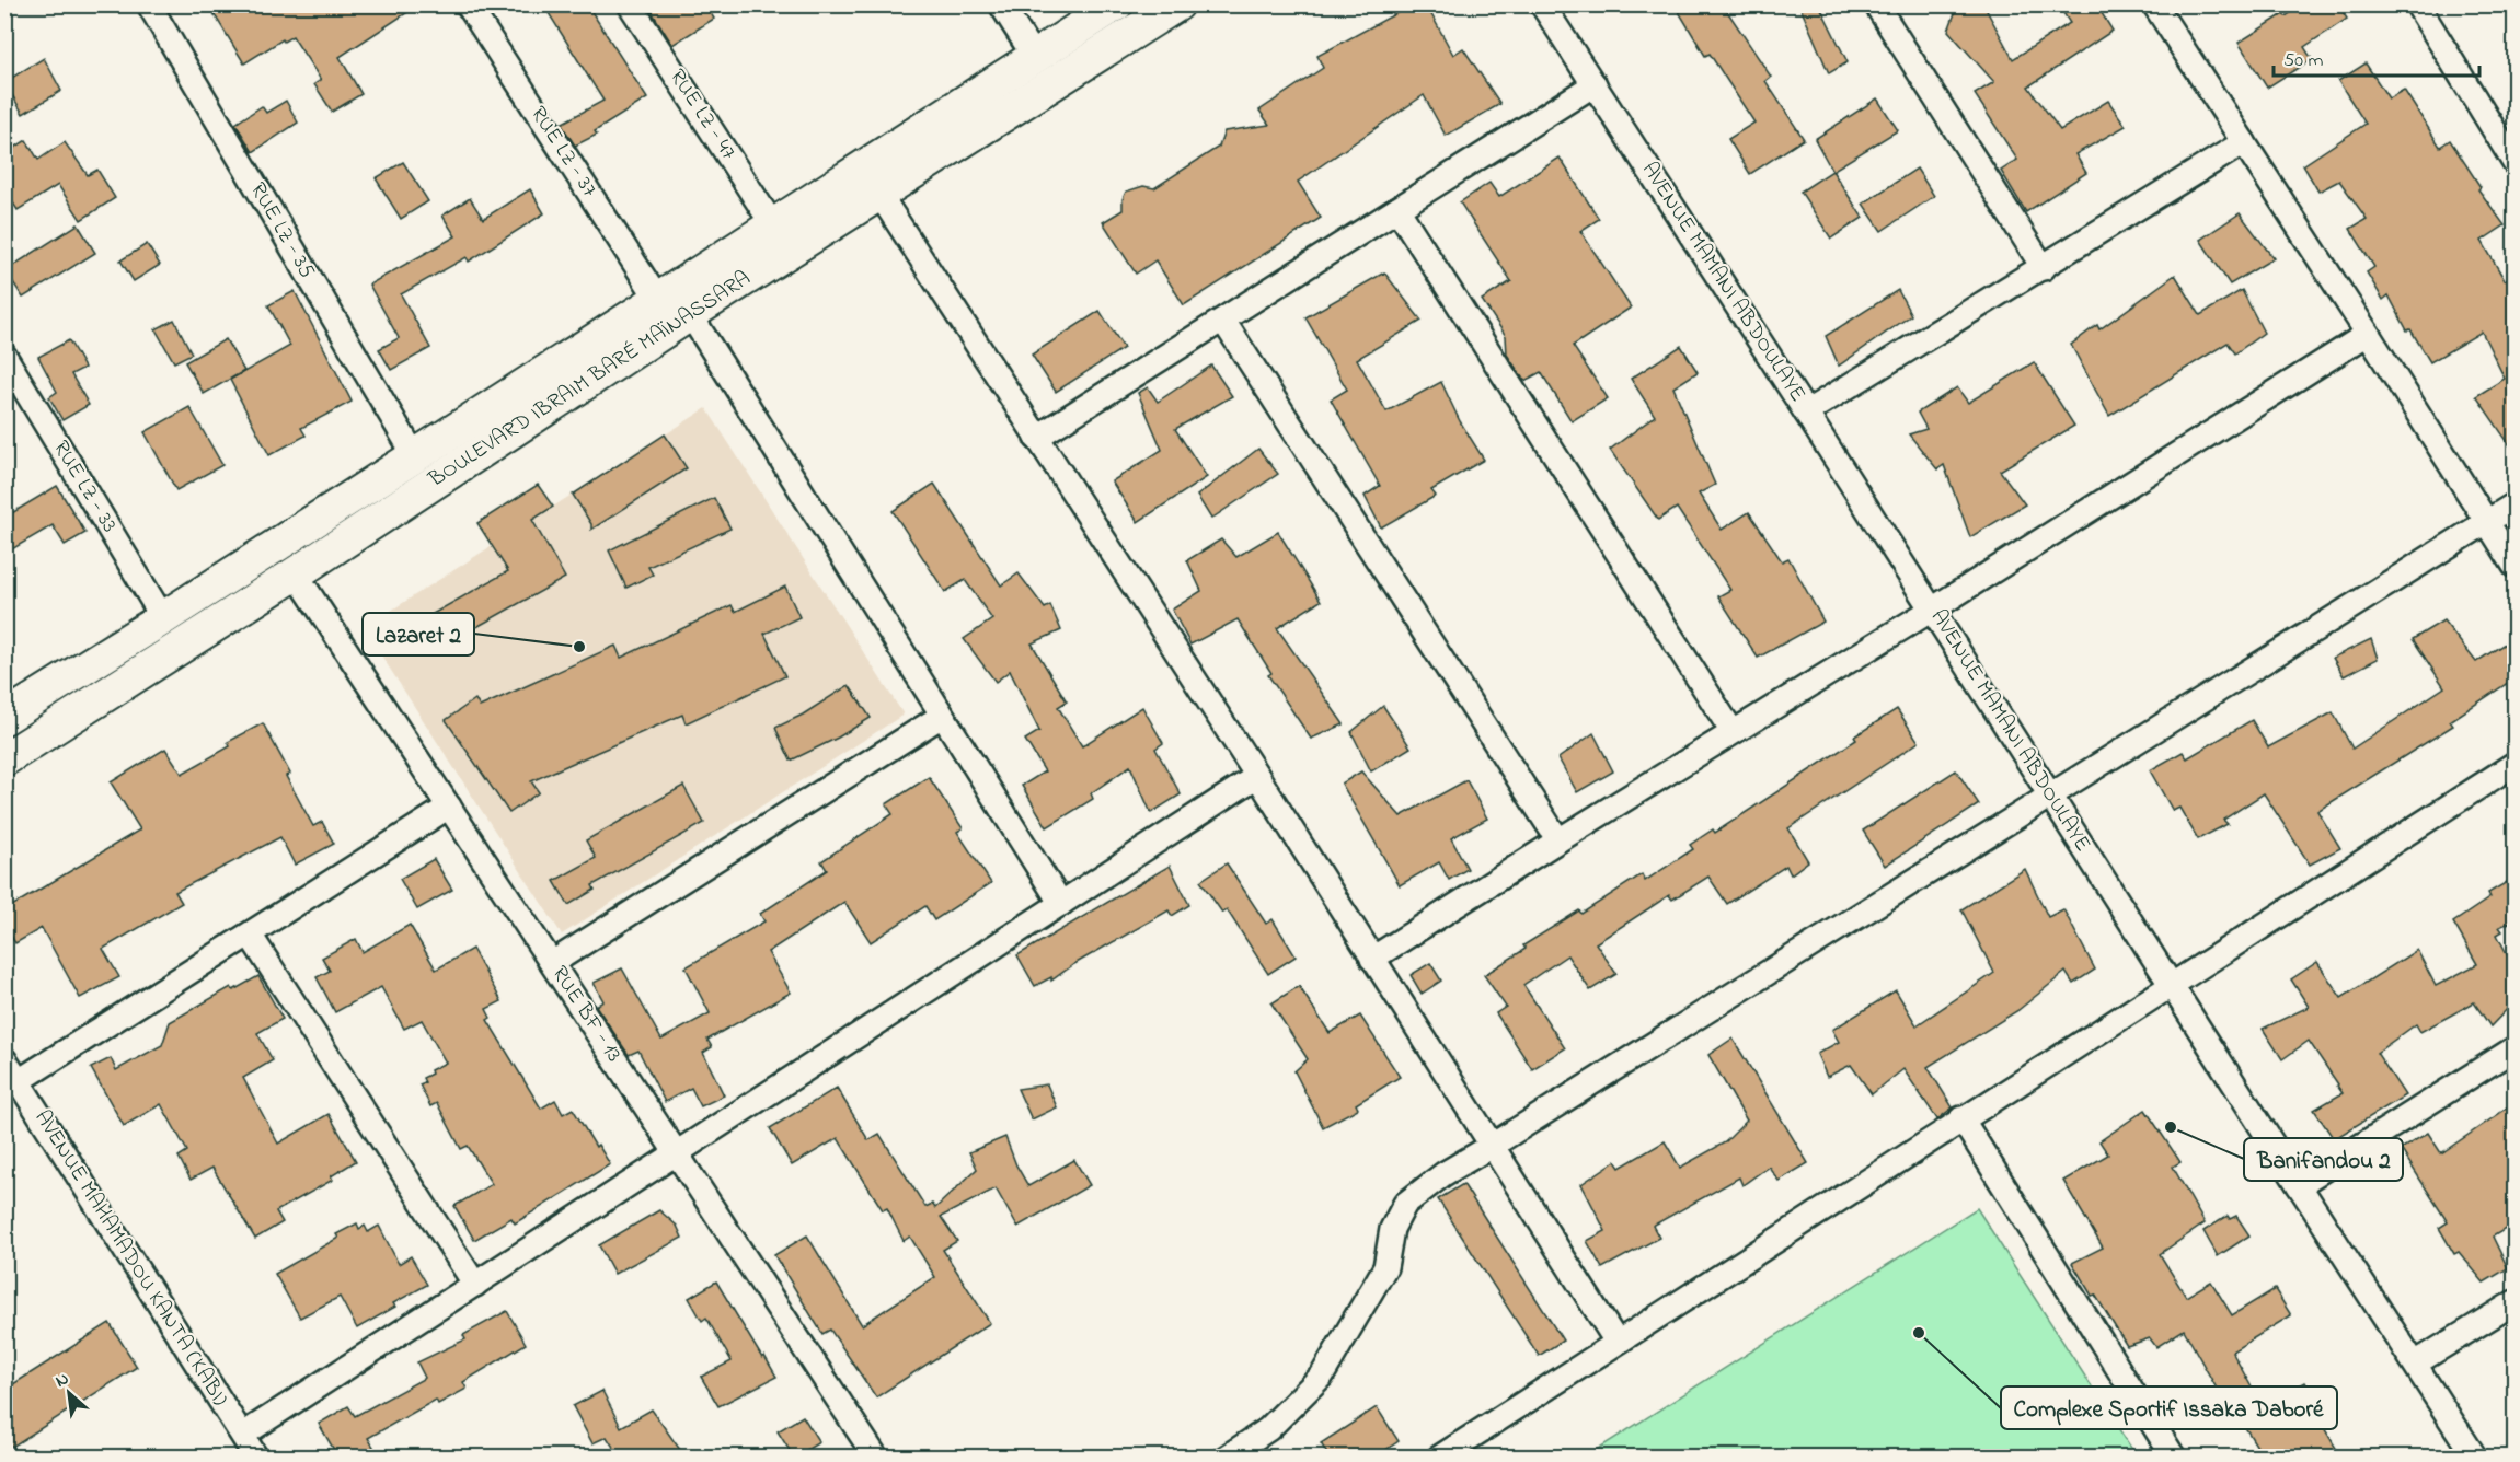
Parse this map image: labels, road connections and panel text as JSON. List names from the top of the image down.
{
  "streets": {
    "main road": ["BOULEVARD IBRAIM BARÉ MAÏNASSARA"],
    "street": [
      "RUE LZ - 47",
      "RUE LZ - 37",
      "RUE LZ - 35",
      "AVENUE MAMANI ABDOULAYE",
      "RUE LZ - 33",
      "RUE BF - 13",
      "AVENUE MAHAMADOU KANTA (KABI)"
    ]
  },
  "crossings": [
    ["RUE LZ - 47", "BOULEVARD IBRAIM BARÉ MAÏNASSARA"],
    ["RUE LZ - 37", "BOULEVARD IBRAIM BARÉ MAÏNASSARA"],
    ["RUE LZ - 35", "BOULEVARD IBRAIM BARÉ MAÏNASSARA"],
    ["BOULEVARD IBRAIM BARÉ MAÏNASSARA", "RUE LZ - 33"],
    ["BOULEVARD IBRAIM BARÉ MAÏNASSARA", "RUE BF - 13"]
  ],
  "places": ["Lazaret 2", "Banifandou 2", "Complexe Sportif Issaka Daboré"],
  "scale_bar": "50 m",
  "north": "top left"
}
